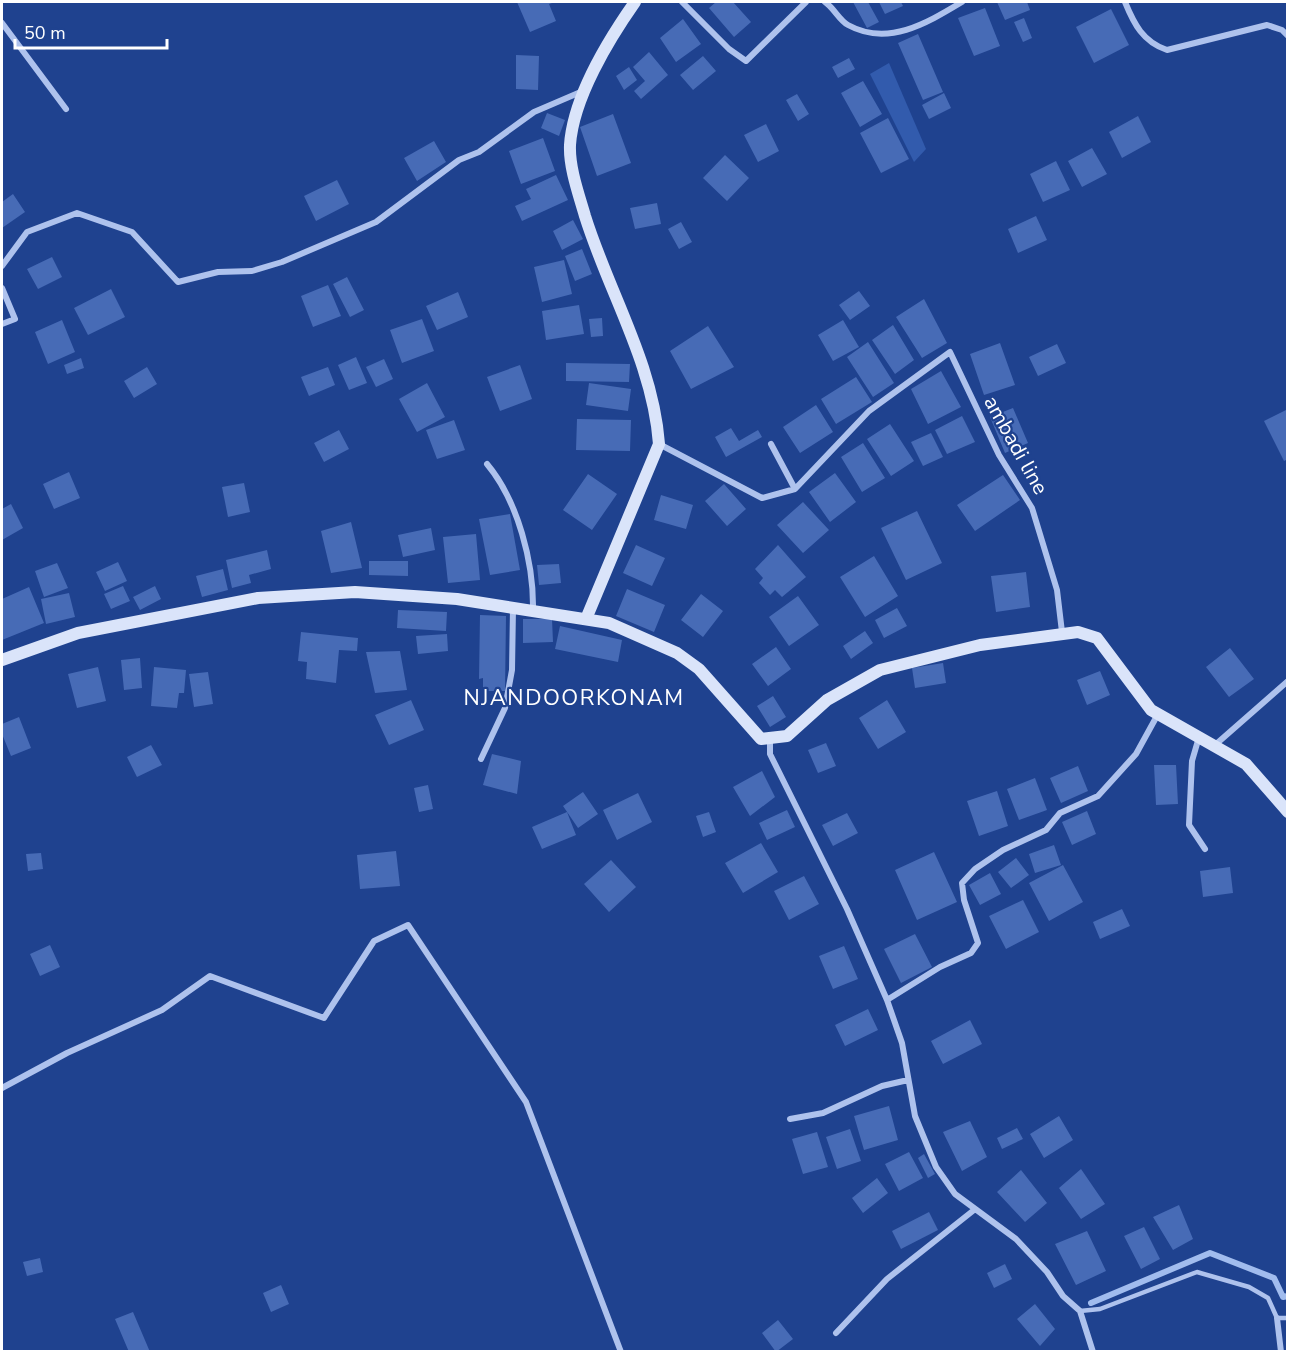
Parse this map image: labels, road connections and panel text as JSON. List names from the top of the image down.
{
  "streets": {
    "street": ["ambadi line"]
  },
  "districts": ["NJANDOORKONAM"],
  "scale_bar": "50 m"
}
